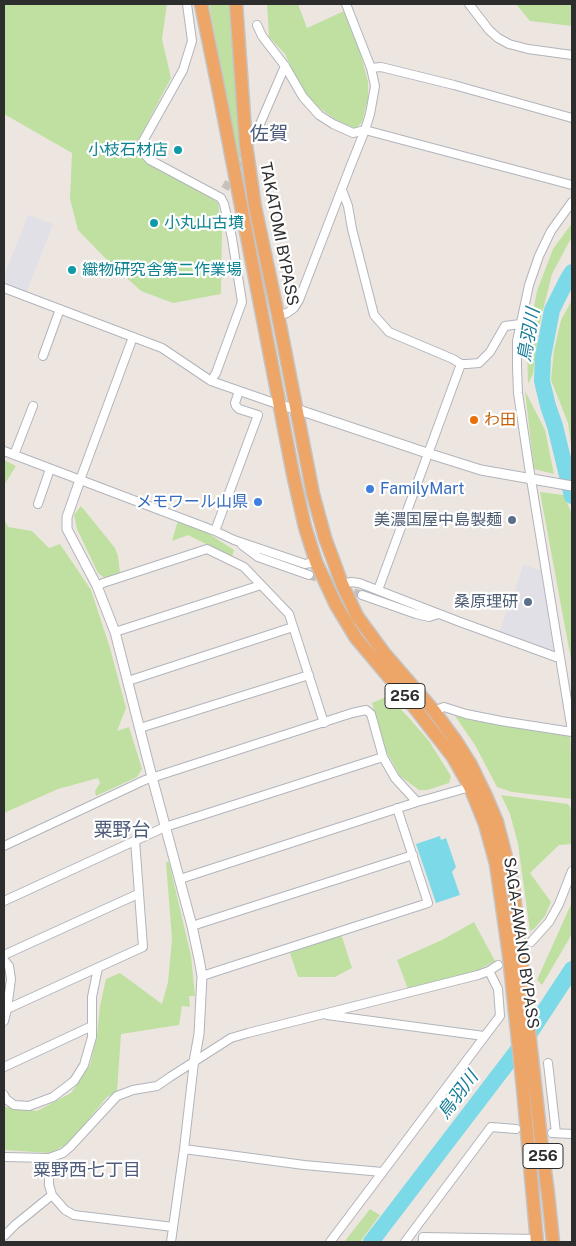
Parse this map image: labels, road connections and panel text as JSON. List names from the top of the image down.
{
  "streets": {
    "highway": ["TAKATOMI BYPASS", "256", "SAGA-AWANO BYPASS"]
  },
  "crossings": [
    ["TAKATOMI BYPASS", "SAGA-AWANO BYPASS"]
  ],
  "districts": ["佐賀", "粟野台", "粟野西七丁目"],
  "water": ["鳥羽川"],
  "places": [
    "小枝石材店",
    "小丸山古墳",
    "織物研究舎第二作業場",
    "わ田",
    "FamilyMart",
    "メモワール山県",
    "美濃国屋中島製麺",
    "桑原理研"
  ]
}
